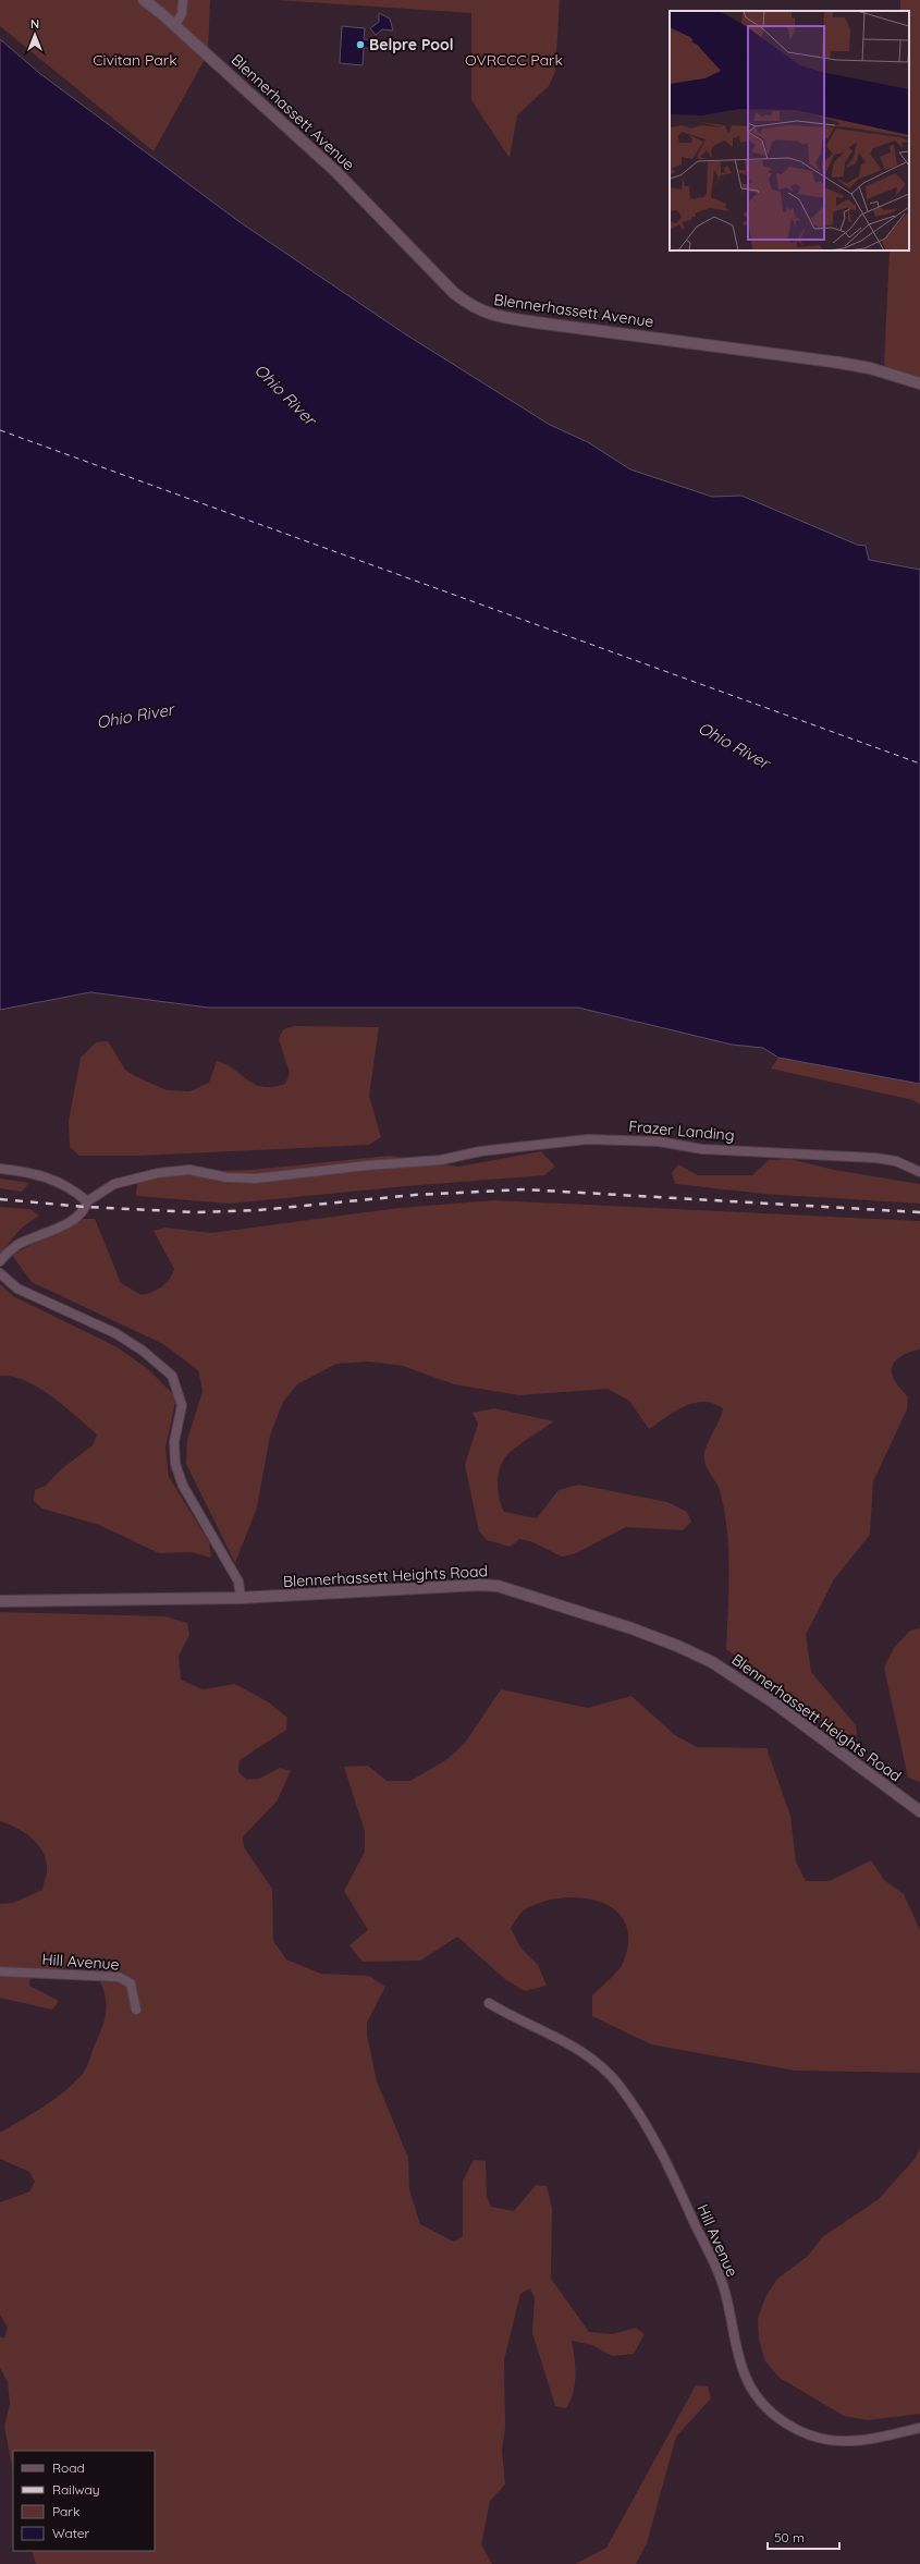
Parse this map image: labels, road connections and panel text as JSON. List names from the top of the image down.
{
  "streets": {
    "street": [
      "Blennerhassett Avenue",
      "Frazer Landing",
      "Blennerhassett Heights Road",
      "Hill Avenue"
    ]
  },
  "water": ["Ohio River"],
  "parks": ["Civitan Park", "OVRCCC Park"],
  "places": ["Belpre Pool"],
  "legend": [
    "Road",
    "Railway",
    "Park",
    "Water"
  ],
  "scale_bar": "50 m",
  "north": "top"
}
